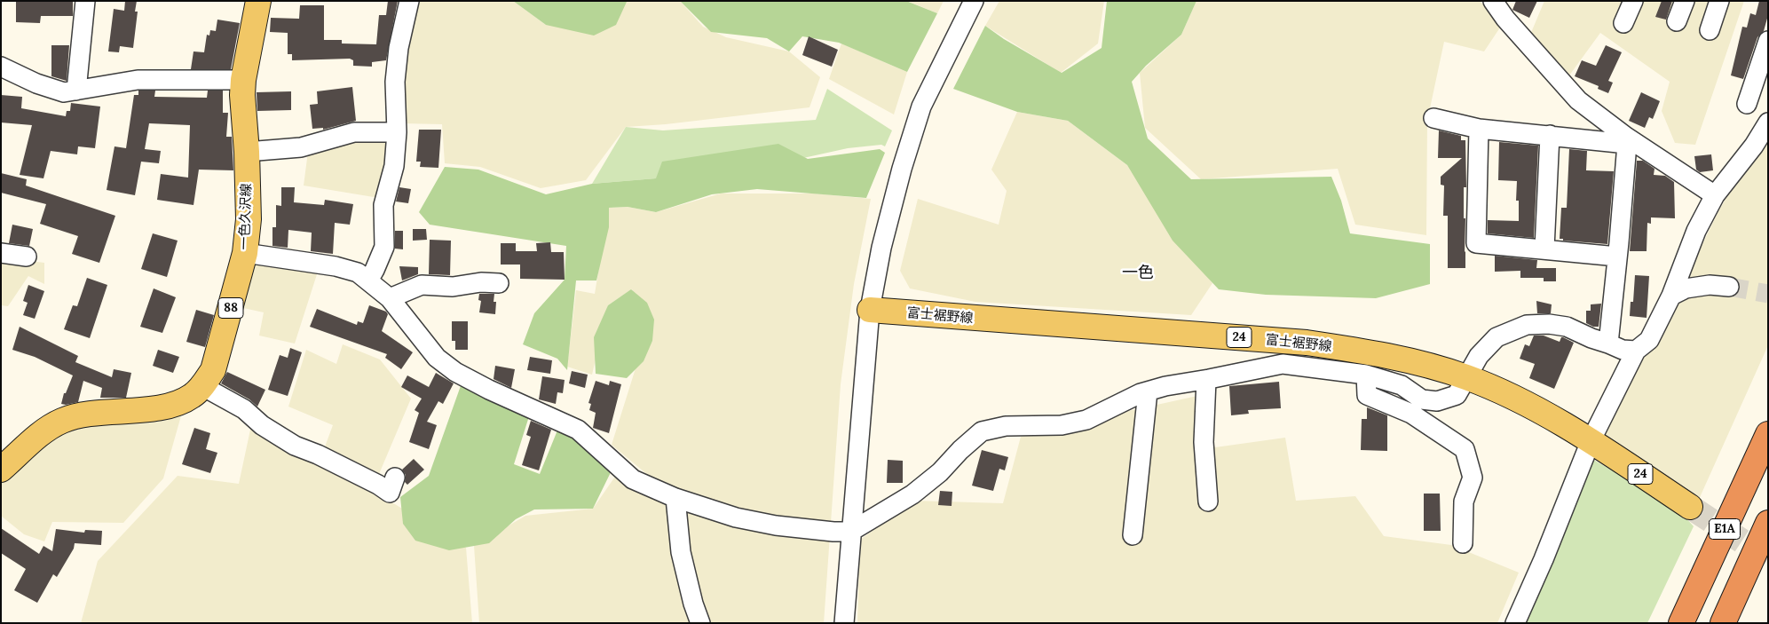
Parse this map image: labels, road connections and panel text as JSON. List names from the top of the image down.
{
  "streets": {
    "highway": ["E1A"],
    "main road": [
      "一色久沢線",
      "88",
      "富士裾野線",
      "24"
    ]
  },
  "districts": ["一色"]
}
